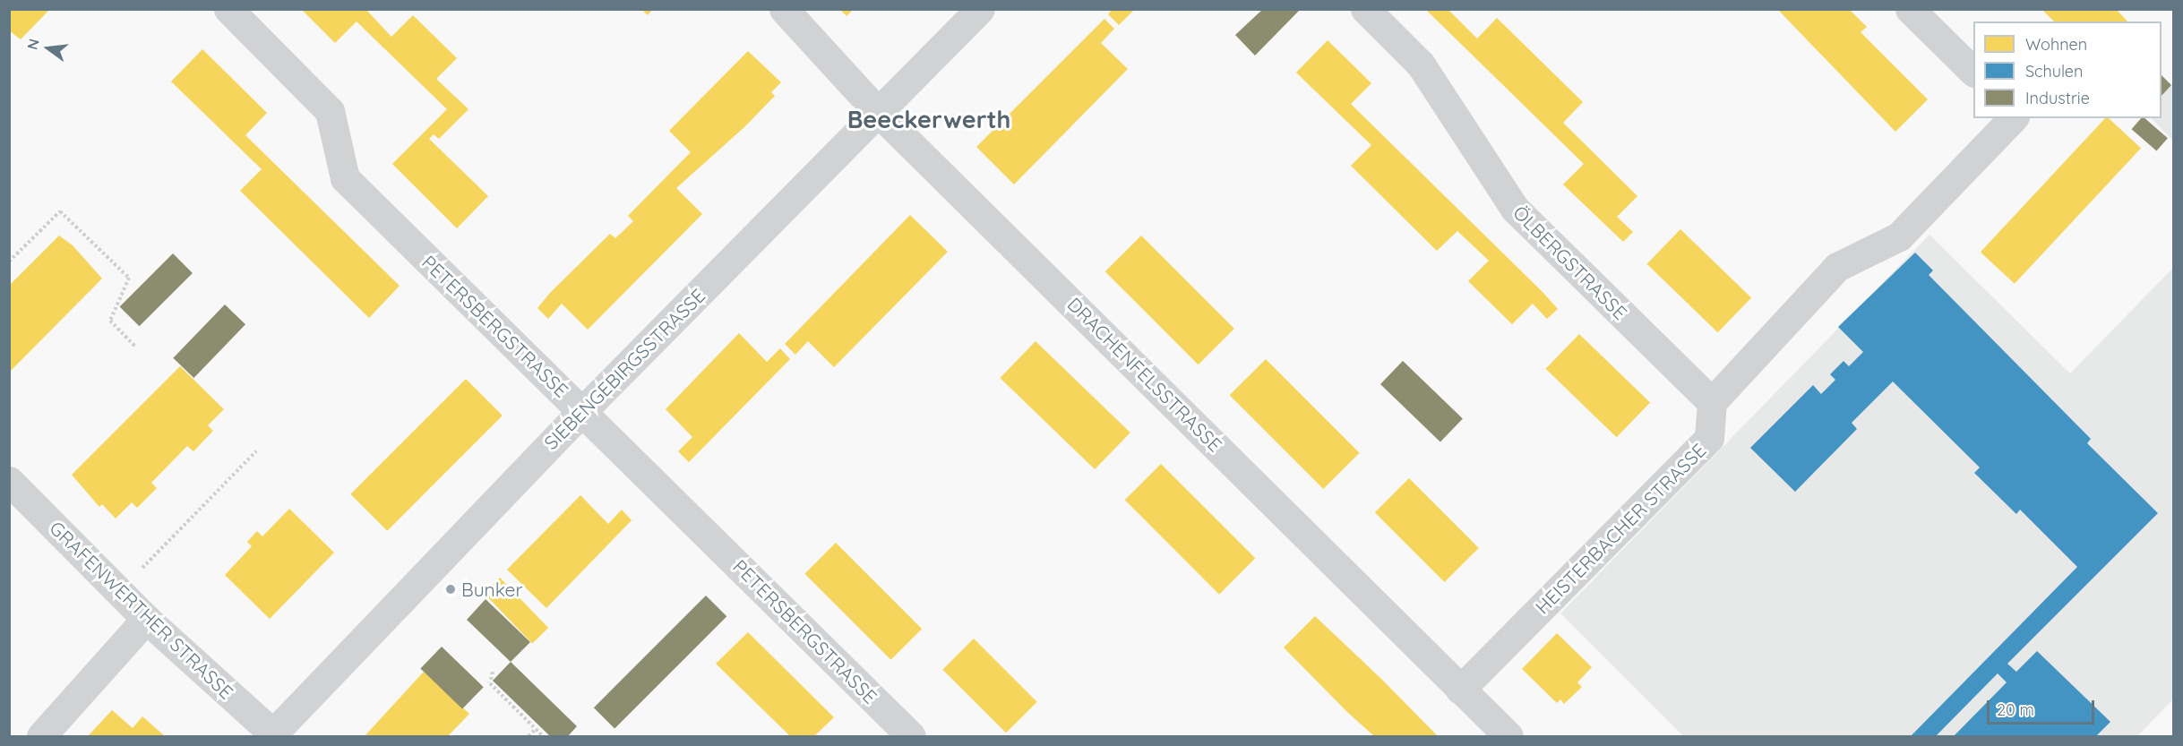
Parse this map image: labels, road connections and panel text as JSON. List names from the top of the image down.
{
  "streets": {
    "street": [
      "ÖLBERGSTRASSE",
      "PETERSBERGSTRASSE",
      "SIEBENGEBIRGSSTRASSE",
      "DRACHENFELSSTRASSE",
      "HEISTERBACHER STRASSE",
      "GRAFENWERTHER STRASSE"
    ]
  },
  "crossings": [
    ["ÖLBERGSTRASSE", "HEISTERBACHER STRASSE"],
    ["PETERSBERGSTRASSE", "SIEBENGEBIRGSSTRASSE"],
    ["SIEBENGEBIRGSSTRASSE", "DRACHENFELSSTRASSE"],
    ["SIEBENGEBIRGSSTRASSE", "GRAFENWERTHER STRASSE"],
    ["DRACHENFELSSTRASSE", "HEISTERBACHER STRASSE"]
  ],
  "districts": ["Beeckerwerth"],
  "places": ["Bunker"],
  "legend": ["Wohnen", "Schulen", "Industrie"],
  "scale_bar": "20 m",
  "north": "left"
}
